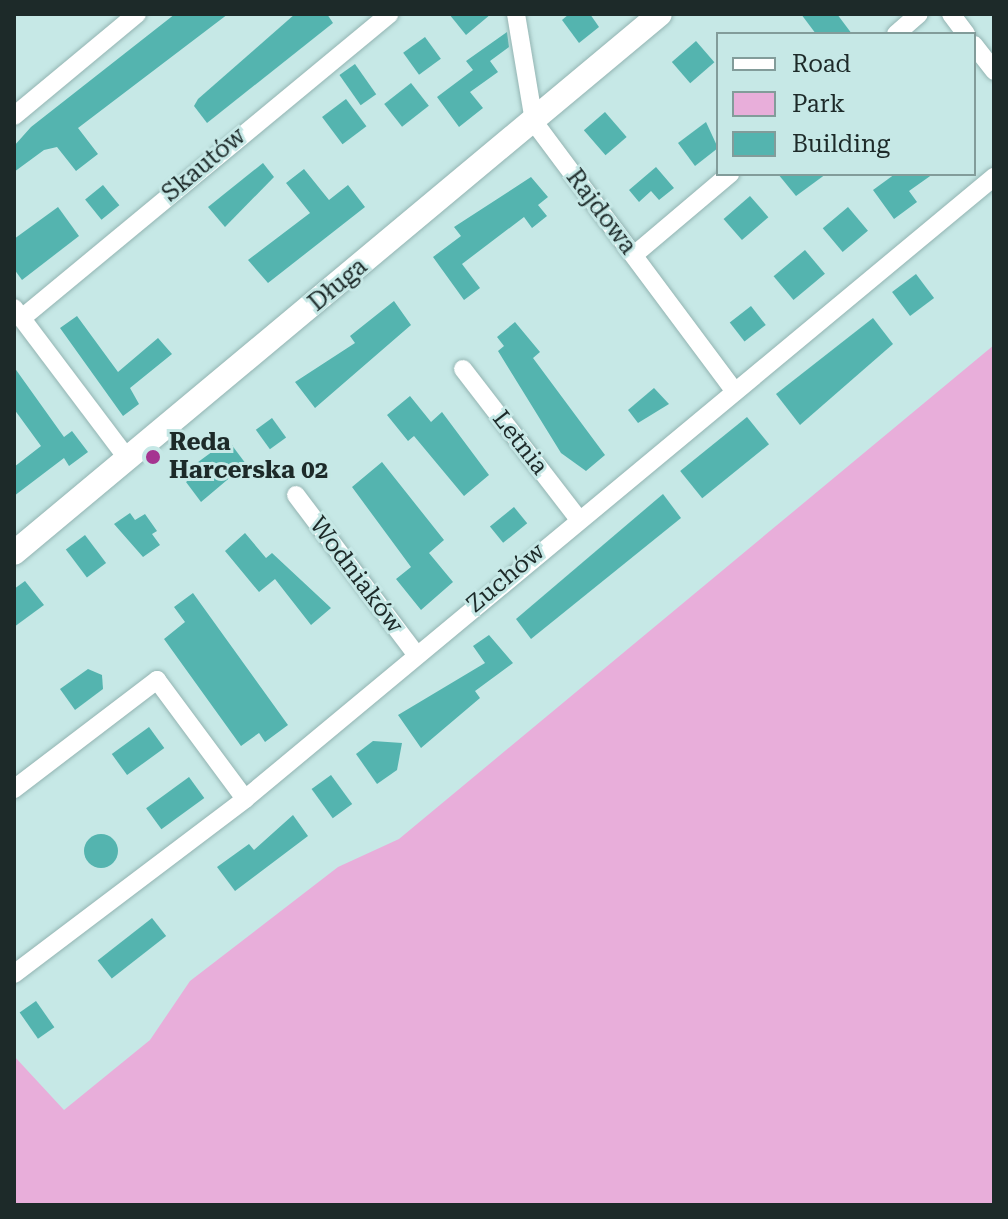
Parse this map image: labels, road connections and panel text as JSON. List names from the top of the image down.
{
  "streets": {
    "street": [
      "Skautów",
      "Rajdowa",
      "Długa",
      "Letnia",
      "Wodniaków",
      "Zuchów"
    ]
  },
  "crossings": [
    ["Rajdowa", "Długa"],
    ["Rajdowa", "Zuchów"],
    ["Letnia", "Zuchów"],
    ["Wodniaków", "Zuchów"]
  ],
  "places": ["Reda Harcerska 02"],
  "legend": ["Road", "Park", "Building"]
}
